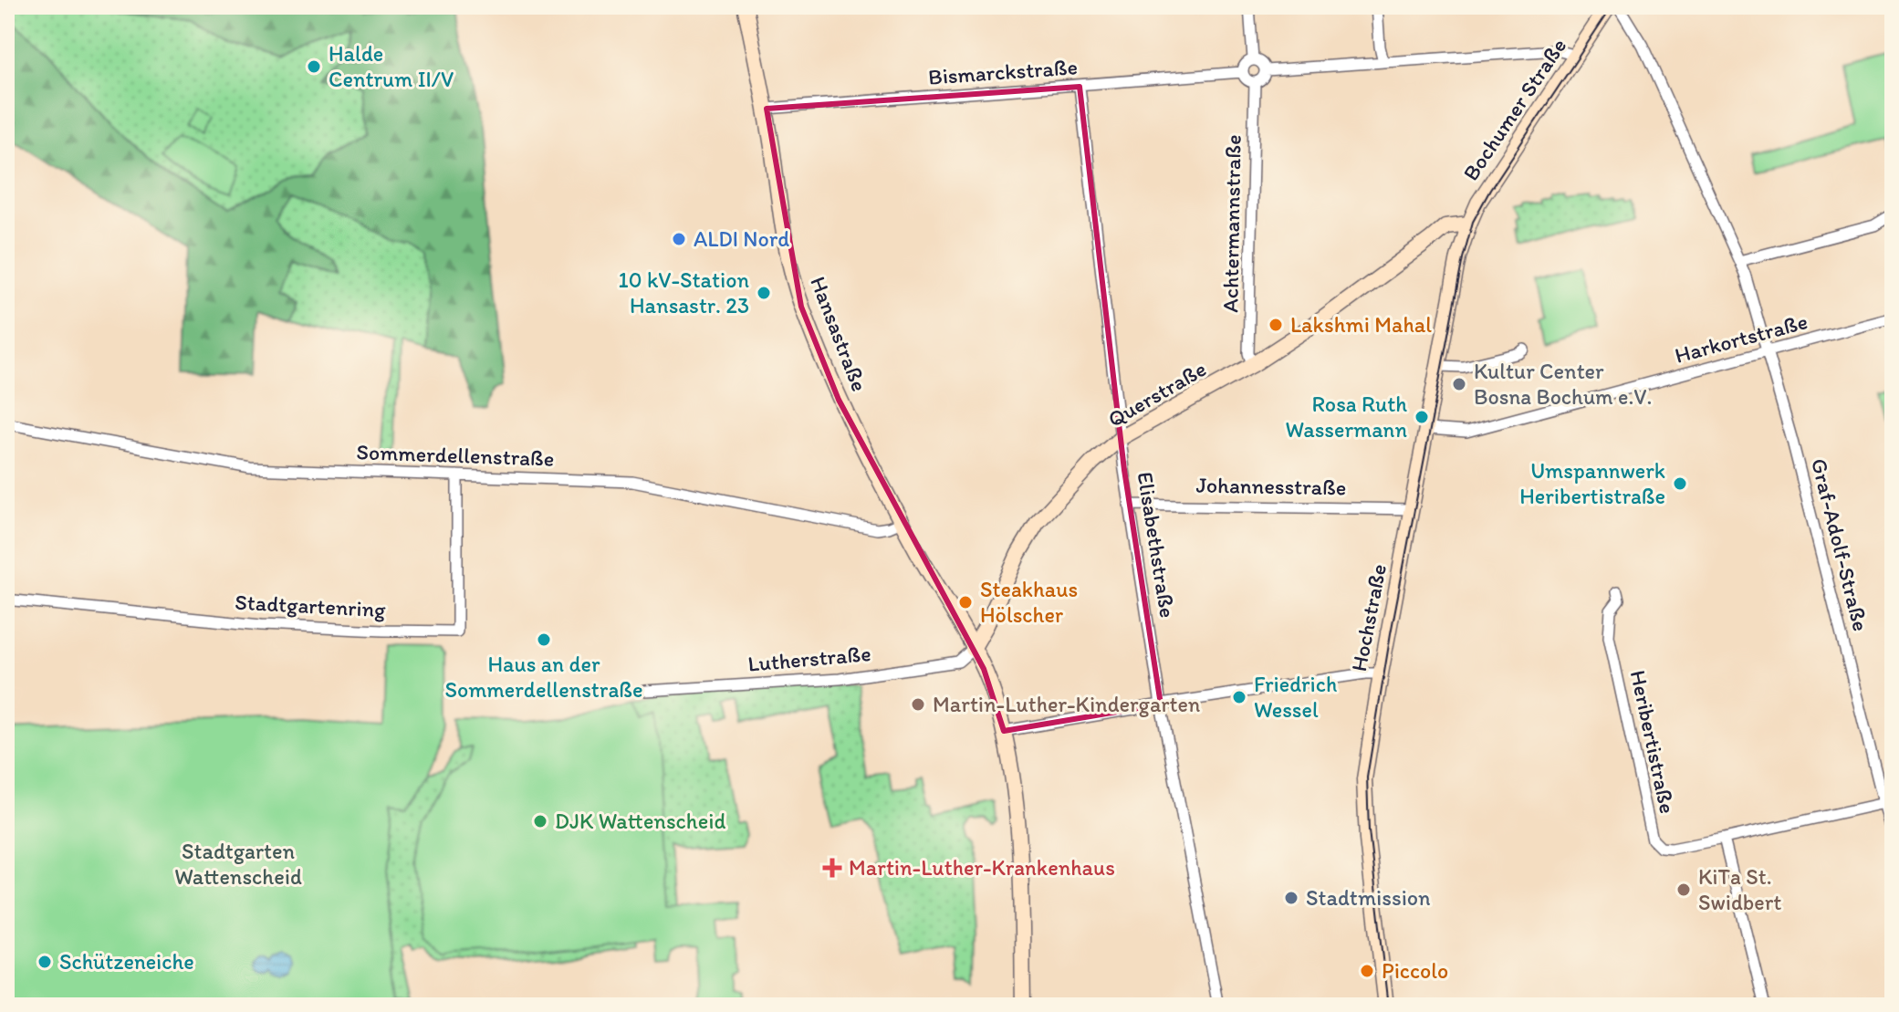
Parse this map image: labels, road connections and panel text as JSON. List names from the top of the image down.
{
  "streets": {
    "street": [
      "Bismarckstraße",
      "Bochumer Straße",
      "Achtermannstraße",
      "Hansastraße",
      "Harkortstraße",
      "Querstraße",
      "Sommerdellenstraße",
      "Johannesstraße",
      "Elisabethstraße",
      "Graf-Adolf-Straße",
      "Stadtgartenring",
      "Hochstraße",
      "Lutherstraße",
      "Heribertistraße"
    ]
  },
  "crossings": [
    ["Bismarckstraße", "Achtermannstraße"],
    ["Bismarckstraße", "Hansastraße"],
    ["Bismarckstraße", "Elisabethstraße"],
    ["Bochumer Straße", "Querstraße"],
    ["Bochumer Straße", "Hochstraße"],
    ["Achtermannstraße", "Querstraße"],
    ["Hansastraße", "Querstraße"],
    ["Hansastraße", "Sommerdellenstraße"],
    ["Hansastraße", "Lutherstraße"],
    ["Harkortstraße", "Graf-Adolf-Straße"],
    ["Harkortstraße", "Hochstraße"],
    ["Querstraße", "Elisabethstraße"],
    ["Querstraße", "Lutherstraße"],
    ["Sommerdellenstraße", "Stadtgartenring"],
    ["Johannesstraße", "Elisabethstraße"],
    ["Johannesstraße", "Hochstraße"],
    ["Graf-Adolf-Straße", "Heribertistraße"]
  ],
  "parks": ["Stadtgarten Wattenscheid"],
  "places": {
    "other": [
      "Halde Centrum II/V",
      "ALDI Nord",
      "10 kV-Station Hansastr. 23",
      "Lakshmi Mahal",
      "Kultur Center Bosna Bochum e.V.",
      "Rosa Ruth Wassermann",
      "Umspannwerk Heribertistraße",
      "Steakhaus Hölscher",
      "Haus an der Sommerdellenstraße",
      "Friedrich Wessel",
      "Martin-Luther-Kindergarten",
      "DJK Wattenscheid",
      "KiTa St. Swidbert",
      "Stadtmission",
      "Schützeneiche",
      "Piccolo"
    ],
    "health": ["Martin-Luther-Krankenhaus"]
  }
}
